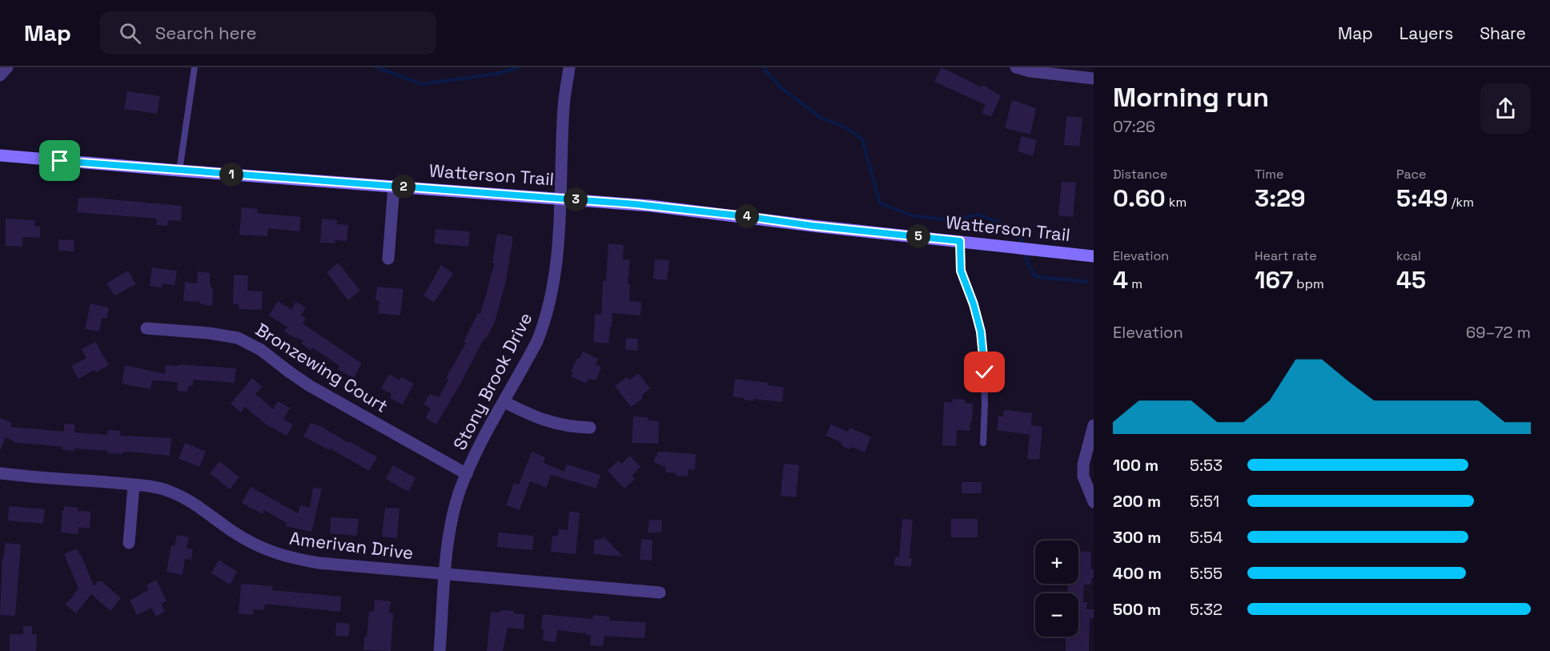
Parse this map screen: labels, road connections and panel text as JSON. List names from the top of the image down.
{
  "streets": {
    "main road": ["Watterson Trail"],
    "street": ["Bronzewing Court", "Stony Brook Drive", "Amerivan Drive"]
  },
  "crossings": [
    ["Watterson Trail", "Stony Brook Drive"],
    ["Bronzewing Court", "Stony Brook Drive"],
    ["Stony Brook Drive", "Amerivan Drive"]
  ],
  "page": {
    "header": "Map",
    "search": "Search here",
    "nav": ["Map", "Layers", "Share"],
    "heading": ["Morning run", "07:26"],
    "stats": [
      ["Distance", "0.60 km"],
      ["Time", "3:29"],
      ["Pace", "5:49 /km"],
      ["Elevation", "4 m"],
      ["Heart rate", "167 bpm"],
      ["kcal", "45"]
    ],
    "pins": [
      "1",
      "2",
      "3",
      "4",
      "5"
    ],
    "chart": ["Elevation", "69–72 m"],
    "list": [
      {
        "name": "100 m",
        "note": "5:53"
      },
      {
        "name": "200 m",
        "note": "5:51"
      },
      {
        "name": "300 m",
        "note": "5:54"
      },
      {
        "name": "400 m",
        "note": "5:55"
      },
      {
        "name": "500 m",
        "note": "5:32"
      }
    ],
    "map_buttons": ["+", "−"]
  }
}
